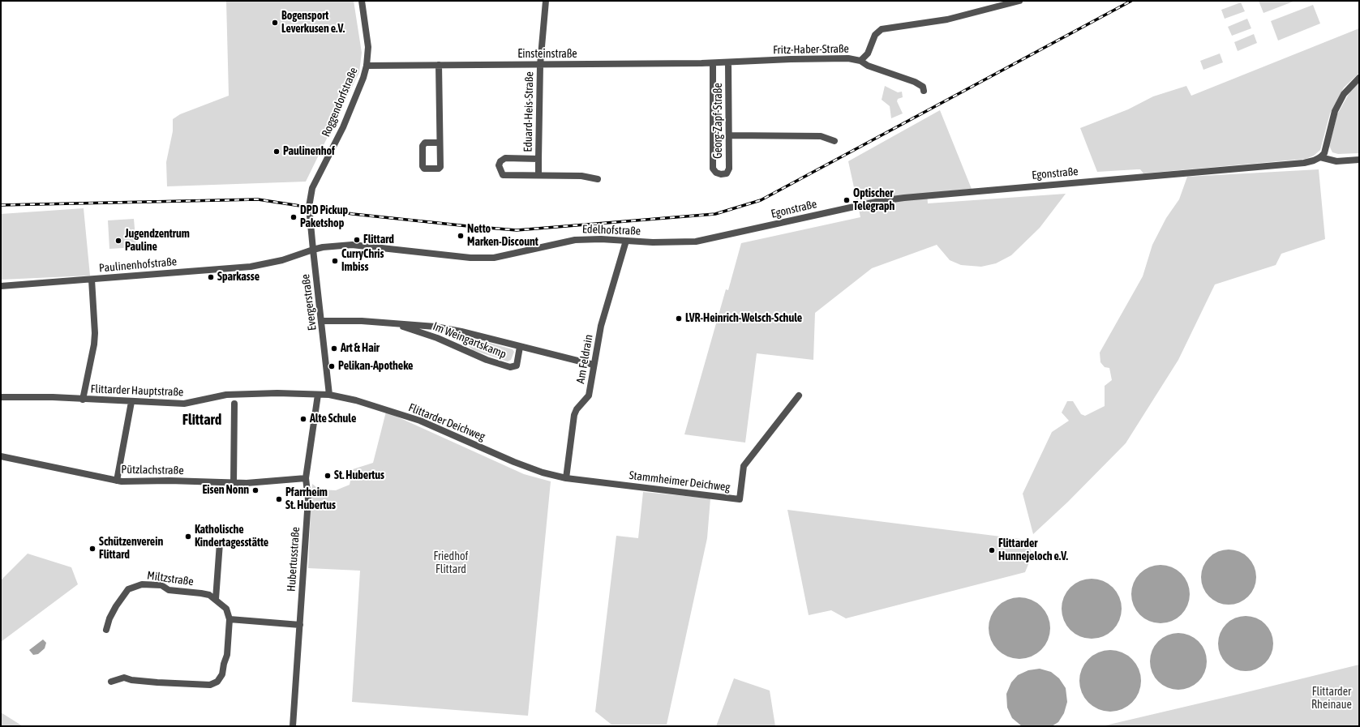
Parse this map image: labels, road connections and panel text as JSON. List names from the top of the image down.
{
  "streets": {
    "street": [
      "Fritz-Haber-Straße",
      "Einsteinstraße",
      "Roggendorfstraße",
      "Eduard-Heis-Straße",
      "Georg-Zapf-Straße",
      "Egonstraße",
      "Edelhofstraße",
      "Paulinenhofstraße",
      "Evergerstraße",
      "Im Weingartskamp",
      "Am Feldrain",
      "Flittarder Hauptstraße",
      "Flittarder Deichweg",
      "Pützlachstraße",
      "Stammheimer Deichweg",
      "Hubertusstraße",
      "Miltzstraße"
    ]
  },
  "crossings": [
    ["Fritz-Haber-Straße", "Einsteinstraße"],
    ["Fritz-Haber-Straße", "Georg-Zapf-Straße"],
    ["Einsteinstraße", "Roggendorfstraße"],
    ["Einsteinstraße", "Eduard-Heis-Straße"],
    ["Einsteinstraße", "Georg-Zapf-Straße"],
    ["Roggendorfstraße", "Evergerstraße"],
    ["Egonstraße", "Edelhofstraße"],
    ["Edelhofstraße", "Paulinenhofstraße"],
    ["Edelhofstraße", "Evergerstraße"],
    ["Edelhofstraße", "Am Feldrain"],
    ["Paulinenhofstraße", "Evergerstraße"],
    ["Evergerstraße", "Im Weingartskamp"],
    ["Evergerstraße", "Flittarder Hauptstraße"],
    ["Evergerstraße", "Flittarder Deichweg"],
    ["Im Weingartskamp", "Am Feldrain"],
    ["Am Feldrain", "Stammheimer Deichweg"],
    ["Flittarder Hauptstraße", "Flittarder Deichweg"],
    ["Flittarder Hauptstraße", "Hubertusstraße"],
    ["Flittarder Deichweg", "Stammheimer Deichweg"],
    ["Pützlachstraße", "Hubertusstraße"]
  ],
  "districts": ["Flittard"],
  "parks": ["Friedhof Flittard", "Flittarder Rheinaue"],
  "places": [
    "Bogensport Leverkusen e.V.",
    "Paulinenhof",
    "Optischer Telegraph",
    "DPD Pickup Paketshop",
    "Netto Marken-Discount",
    "Flittard",
    "Jugendzentrum Pauline",
    "CurryChris Imbiss",
    "Sparkasse",
    "LVR-Heinrich-Welsch-Schule",
    "Art & Hair",
    "Pelikan-Apotheke",
    "Alte Schule",
    "St. Hubertus",
    "Eisen Nonn",
    "Pfarrheim St. Hubertus",
    "Katholische Kindertagesstätte",
    "Schützenverein Flittard",
    "Flittarder Hunnejeloch e.V."
  ]
}
